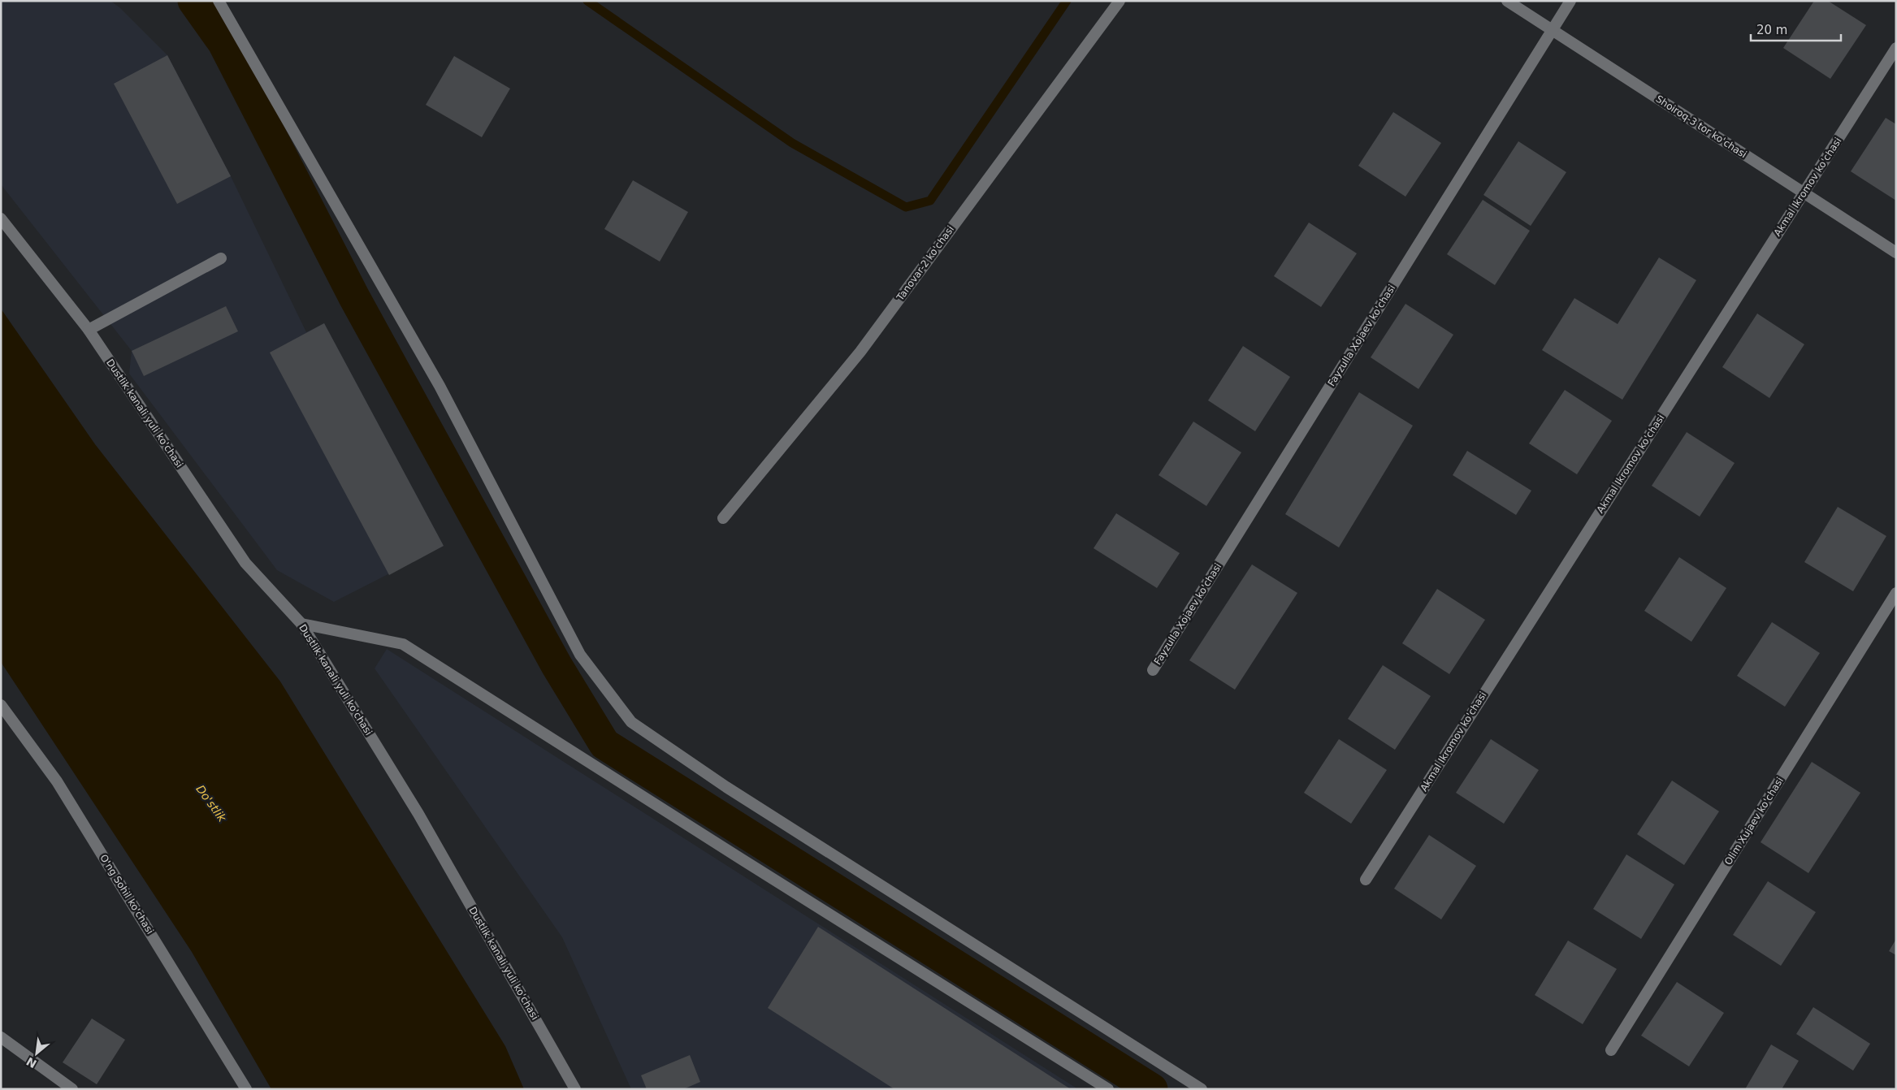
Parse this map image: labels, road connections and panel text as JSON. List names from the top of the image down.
{
  "streets": {
    "street": [
      "Shoiroq-3 tor ko'chasi",
      "Akmal Ikromov ko'chasi",
      "Tanovar-2 ko'chasi",
      "Fayzulla Xojaev ko'chasi",
      "Dustlik kanali yuli ko'chasi",
      "Olim Xujaev ko'chasi",
      "O'ng Sohil ko'chasi"
    ]
  },
  "crossings": [
    ["Shoiroq-3 tor ko'chasi", "Akmal Ikromov ko'chasi"],
    ["Shoiroq-3 tor ko'chasi", "Fayzulla Xojaev ko'chasi"]
  ],
  "water": ["Do'stlik"],
  "scale_bar": "20 m",
  "north": "bottom left"
}
